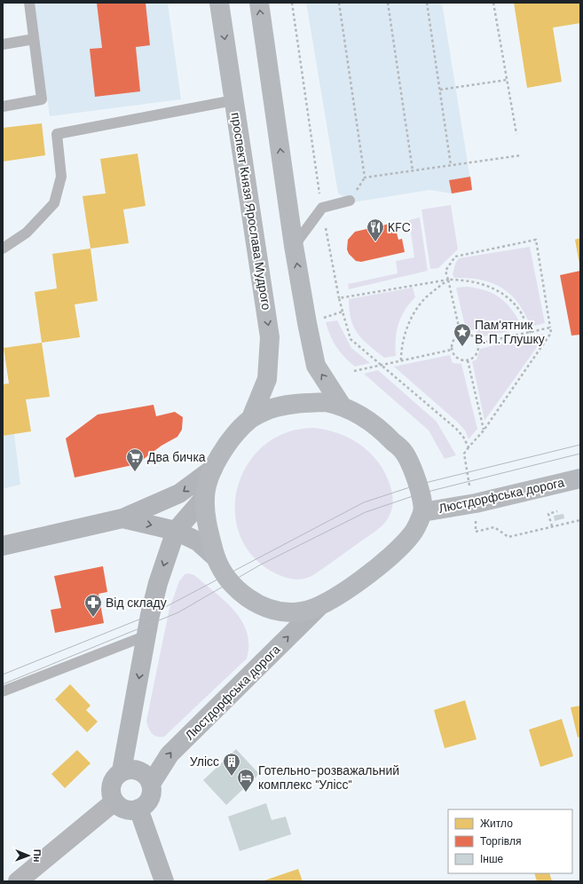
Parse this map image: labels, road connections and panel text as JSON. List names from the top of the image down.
{
  "streets": {
    "main road": ["проспект Князя Ярослава Мудрого", "Люстдорфська дорога"]
  },
  "one_way": ["Люстдорфська дорога"],
  "places": {
    "restaurant": ["KFC"],
    "place": ["Пам'ятник В. П. Глушку"],
    "supermarket": ["Два бичка"],
    "pharmacy": ["Від складу"],
    "building": ["Улісс"],
    "hotel": ["Готельно-розважальний комплекс \"Улісс\""]
  },
  "legend": ["Житло", "Торгівля", "Інше"],
  "north": "right"
}
